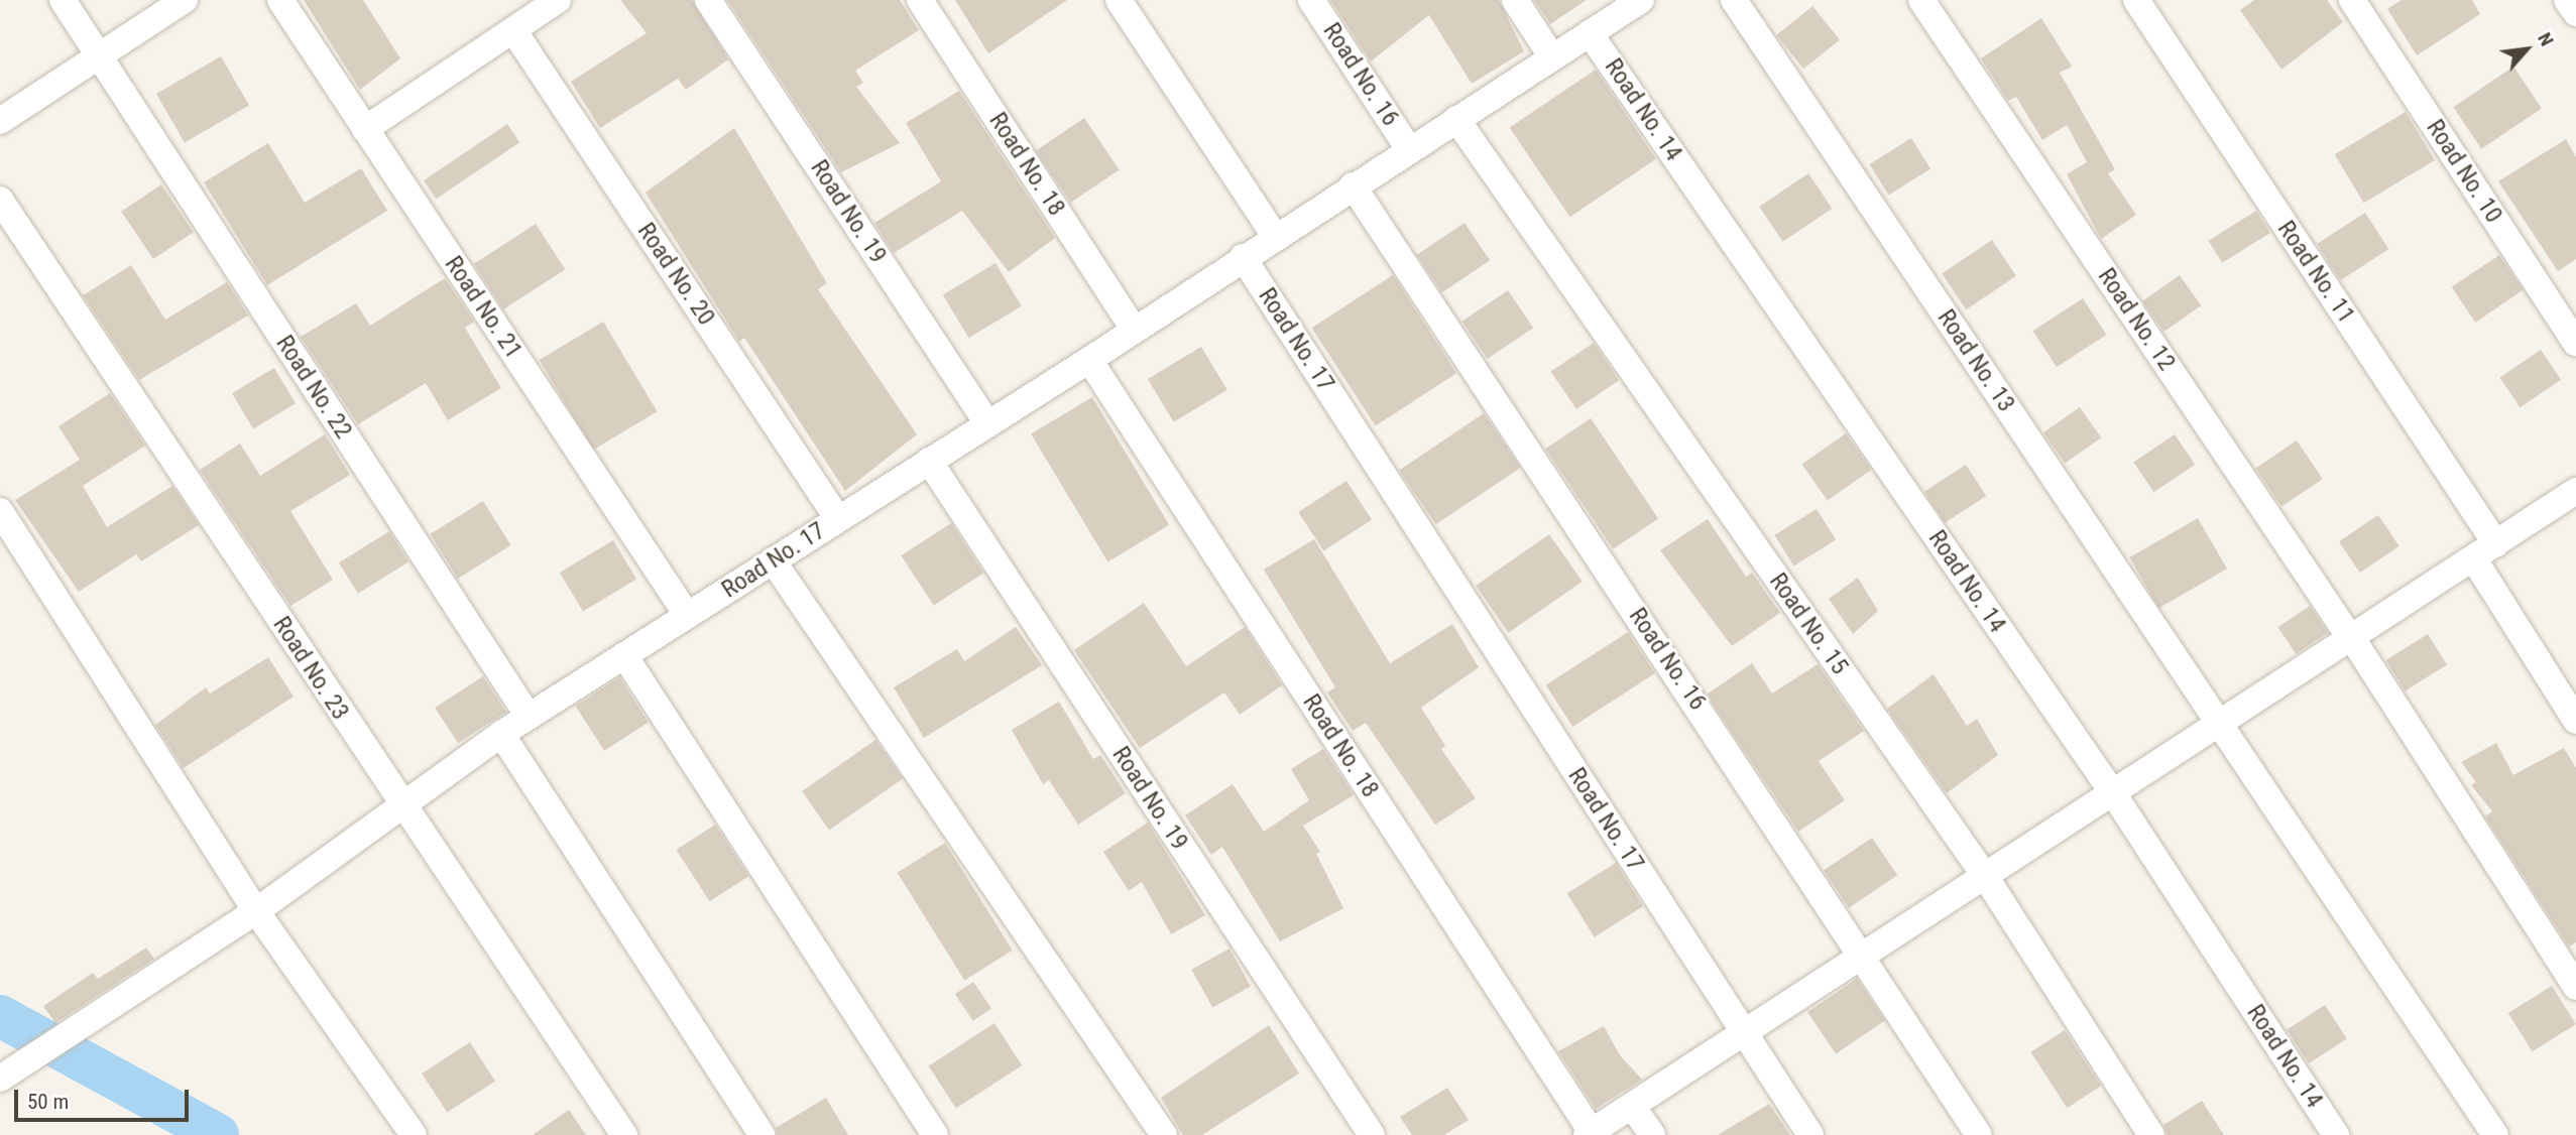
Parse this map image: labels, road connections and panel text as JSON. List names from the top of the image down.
{
  "streets": {
    "street": [
      "Road No. 16",
      "Road No. 14",
      "Road No. 18",
      "Road No. 10",
      "Road No. 19",
      "Road No. 11",
      "Road No. 20",
      "Road No. 21",
      "Road No. 12",
      "Road No. 17",
      "Road No. 13",
      "Road No. 22",
      "Road No. 15",
      "Road No. 23"
    ]
  },
  "crossings": [
    ["Road No. 18", "Road No. 17"],
    ["Road No. 19", "Road No. 17"],
    ["Road No. 20", "Road No. 17"],
    ["Road No. 21", "Road No. 17"],
    ["Road No. 17", "Road No. 22"],
    ["Road No. 17", "Road No. 23"]
  ],
  "scale_bar": "50 m",
  "north": "top right"
}
